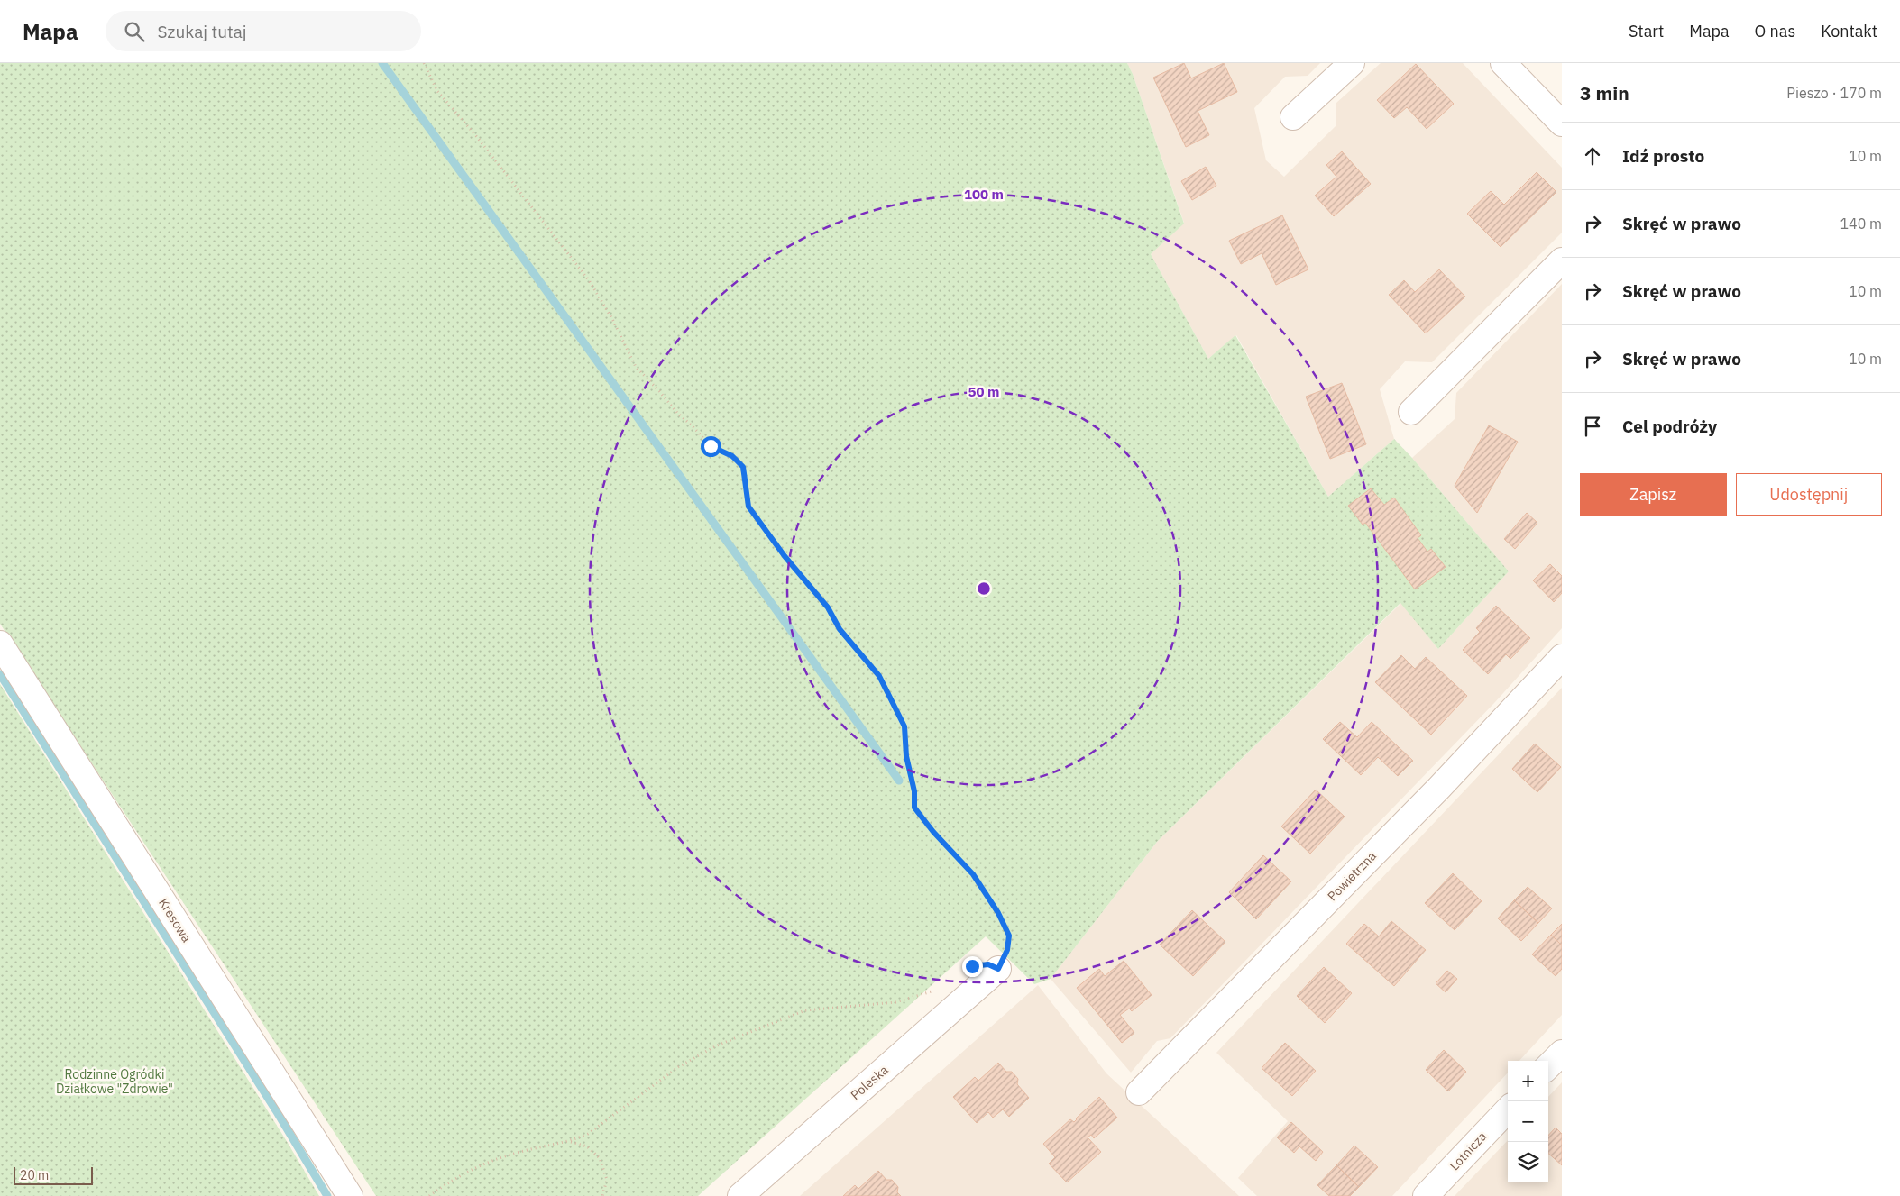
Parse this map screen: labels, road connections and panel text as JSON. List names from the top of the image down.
{
  "streets": {
    "street": [
      "Powietrzna",
      "Kresowa",
      "Poleska",
      "Lotnicza"
    ]
  },
  "parks": ["Rodzinne Ogródki Działkowe \"Zdrowie\""],
  "scale_bar": "20 m",
  "page": {
    "header": "Mapa",
    "search": "Szukaj tutaj",
    "nav": [
      "Start",
      "Mapa",
      "O nas",
      "Kontakt"
    ],
    "heading": ["3 min", "Pieszo · 170 m"],
    "list": [
      ["Idź prosto", "10 m"],
      ["Skręć w prawo", "140 m"],
      ["Skręć w prawo", "10 m"],
      ["Skręć w prawo", "10 m"],
      "Cel podróży"
    ],
    "buttons": ["Zapisz", "Udostępnij"],
    "map_buttons": ["+", "−"],
    "scale": "20 m"
  },
  "rings": ["100 m", "50 m"]
}
